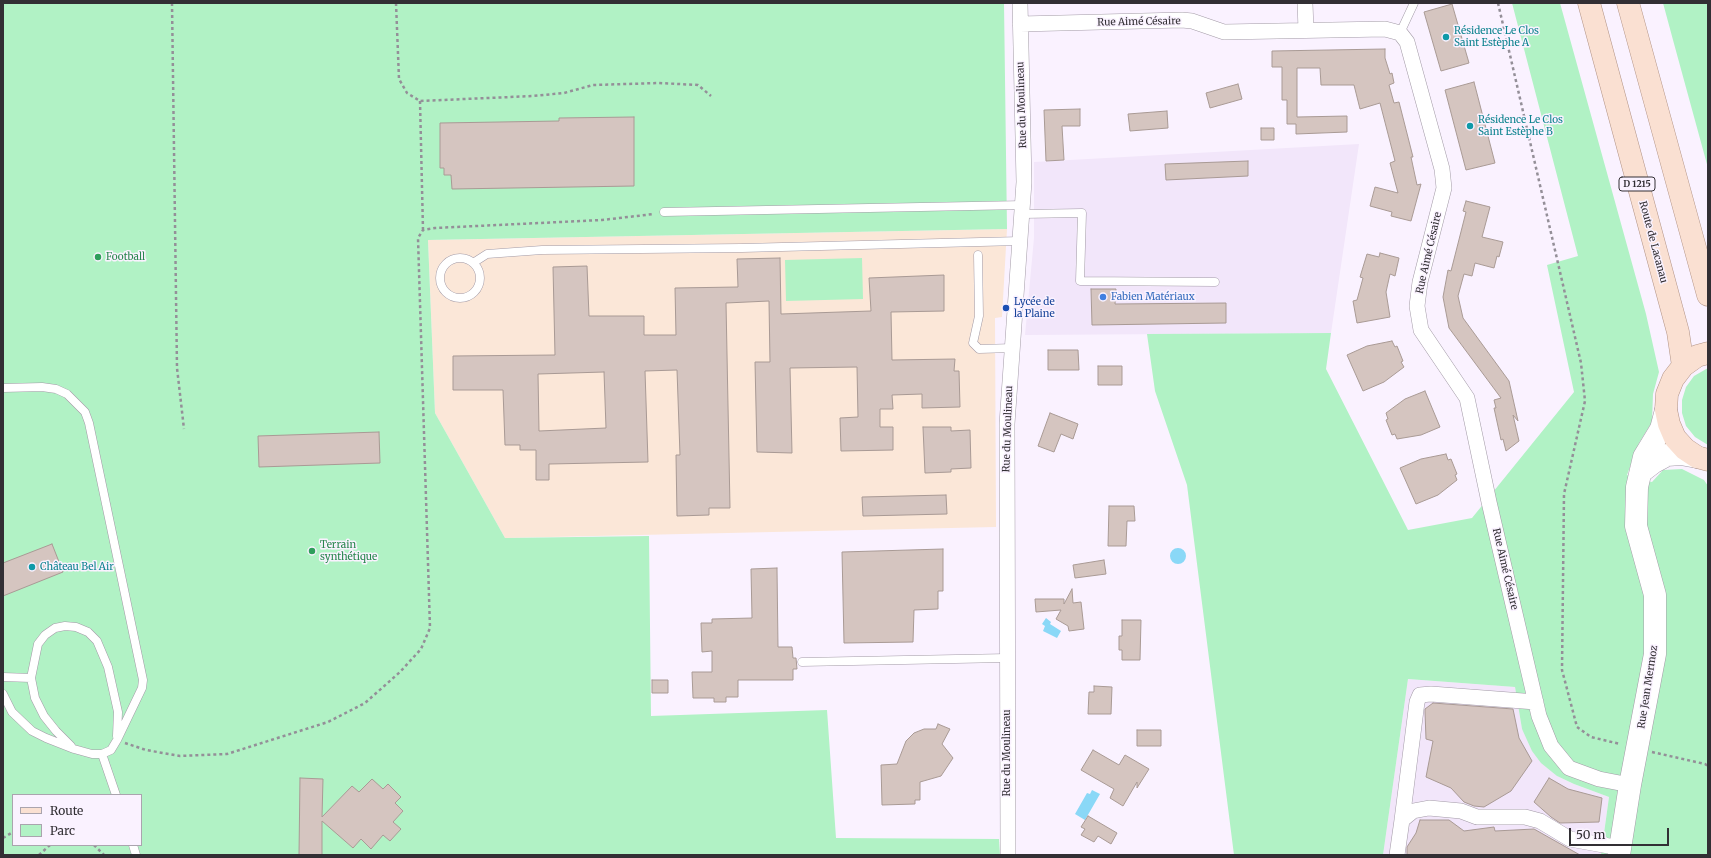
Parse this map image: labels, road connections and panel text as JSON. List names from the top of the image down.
{
  "streets": {
    "main road": ["D 1215", "Route de Lacanau"],
    "street": ["Rue Aimé Césaire", "Rue du Moulineau", "Rue Jean Mermoz"]
  },
  "crossings": [
    ["Rue Aimé Césaire", "Rue du Moulineau"],
    ["Rue Aimé Césaire", "Rue Jean Mermoz"]
  ],
  "places": [
    "Résidence Le Clos Saint Estèphe A",
    "Résidence Le Clos Saint Estèphe B",
    "Football",
    "Fabien Matériaux",
    "Lycée de la Plaine",
    "Terrain synthétique",
    "Château Bel Air"
  ],
  "legend": ["Route", "Parc"],
  "scale_bar": "50 m"
}
